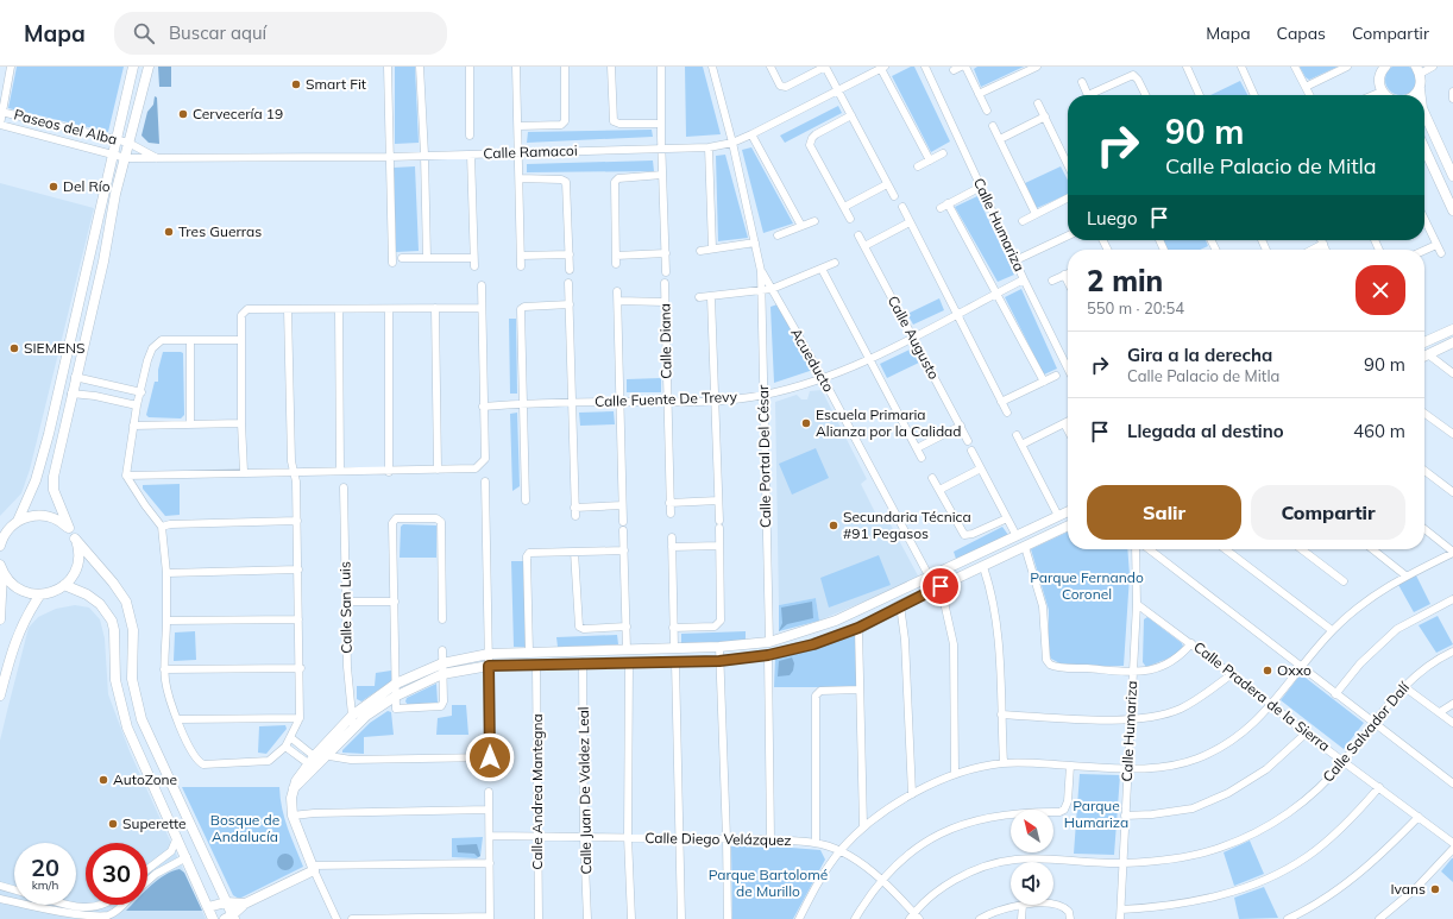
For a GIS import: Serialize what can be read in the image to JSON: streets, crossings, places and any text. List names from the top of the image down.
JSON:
{
  "streets": {
    "street": [
      "Paseos del Alba",
      "Calle Ramacoi",
      "Calle Humariza",
      "Calle Augusto",
      "Calle Diana",
      "Acueducto",
      "Calle Fuente De Trevy",
      "Calle Portal Del César",
      "Calle San Luis",
      "Calle Pradera de la Sierra",
      "Calle Salvador Dalí",
      "Calle Juan De Valdez Leal",
      "Calle Andrea Mantegna",
      "Calle Diego Velázquez"
    ]
  },
  "crossings": [
    ["Paseos del Alba", "Calle Ramacoi"],
    ["Calle Humariza", "Calle Fuente De Trevy"],
    ["Calle Humariza", "Calle Pradera de la Sierra"],
    ["Calle Humariza", "Calle Salvador Dalí"],
    ["Calle Augusto", "Calle Fuente De Trevy"],
    ["Calle Diana", "Calle Fuente De Trevy"],
    ["Acueducto", "Calle Fuente De Trevy"],
    ["Acueducto", "Calle Portal Del César"],
    ["Calle Fuente De Trevy", "Calle Portal Del César"],
    ["Calle Pradera de la Sierra", "Calle Salvador Dalí"],
    ["Calle Salvador Dalí", "Calle Diego Velázquez"],
    ["Calle Juan De Valdez Leal", "Calle Diego Velázquez"],
    ["Calle Andrea Mantegna", "Calle Diego Velázquez"]
  ],
  "parks": [
    "Parque Fernando Coronel",
    "Parque Humariza",
    "Bosque de Andalucía",
    "Parque Bartolomé de Murillo"
  ],
  "places": [
    "Smart Fit",
    "Cervecería 19",
    "Del Río",
    "Tres Guerras",
    "SIEMENS",
    "Escuela Primaria Alianza por la Calidad",
    "Secundaria Técnica #91 Pegasos",
    "Oxxo",
    "AutoZone",
    "Superette",
    "Ivans"
  ],
  "north": "top left",
  "page": {
    "header": "Mapa",
    "search": "Buscar aquí",
    "nav": ["Mapa", "Capas", "Compartir"],
    "turn": ["90 m", "Calle Palacio de Mitla"],
    "then": "Luego",
    "heading": ["2 min", "550 m · 20:54"],
    "list": [
      {
        "name": "Gira a la derecha",
        "note": "Calle Palacio de Mitla",
        "value": "90 m"
      },
      {
        "name": "Llegada al destino",
        "value": "460 m"
      }
    ],
    "buttons": ["Salir", "Compartir"],
    "speed": "20 km/h",
    "limit": "30"
  }
}
